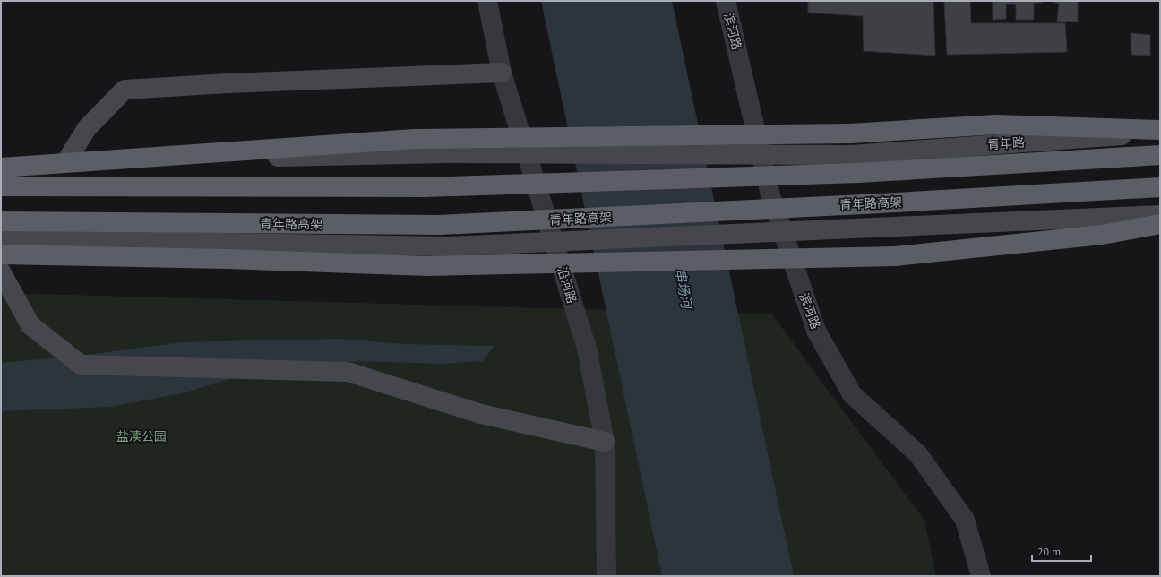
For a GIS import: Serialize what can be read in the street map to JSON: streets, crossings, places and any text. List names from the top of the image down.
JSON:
{
  "streets": {
    "highway": ["青年路高架"],
    "main road": ["青年路"],
    "street": ["滨河路", "沿河路"]
  },
  "water": ["串场河"],
  "parks": ["盐渎公园"],
  "scale_bar": "20 m"
}
